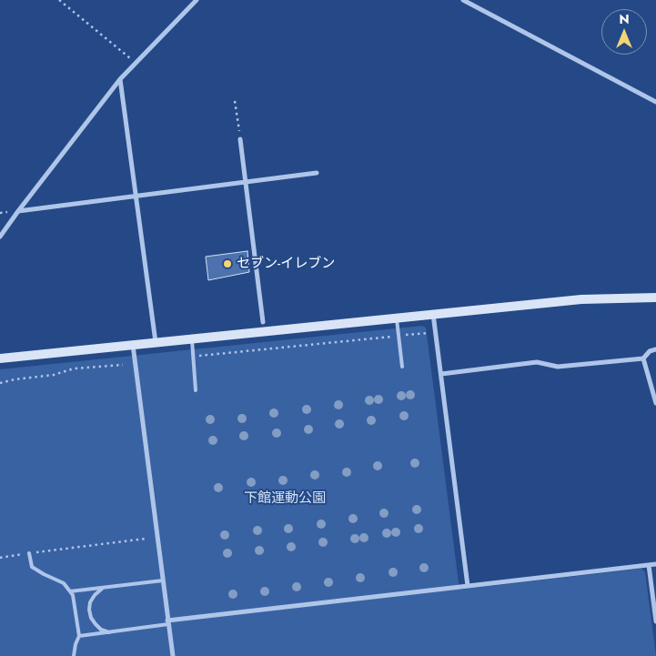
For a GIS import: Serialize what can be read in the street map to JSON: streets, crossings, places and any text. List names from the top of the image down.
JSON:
{
  "parks": ["下館運動公園"],
  "places": ["セブン-イレブン"],
  "north": "top"
}
